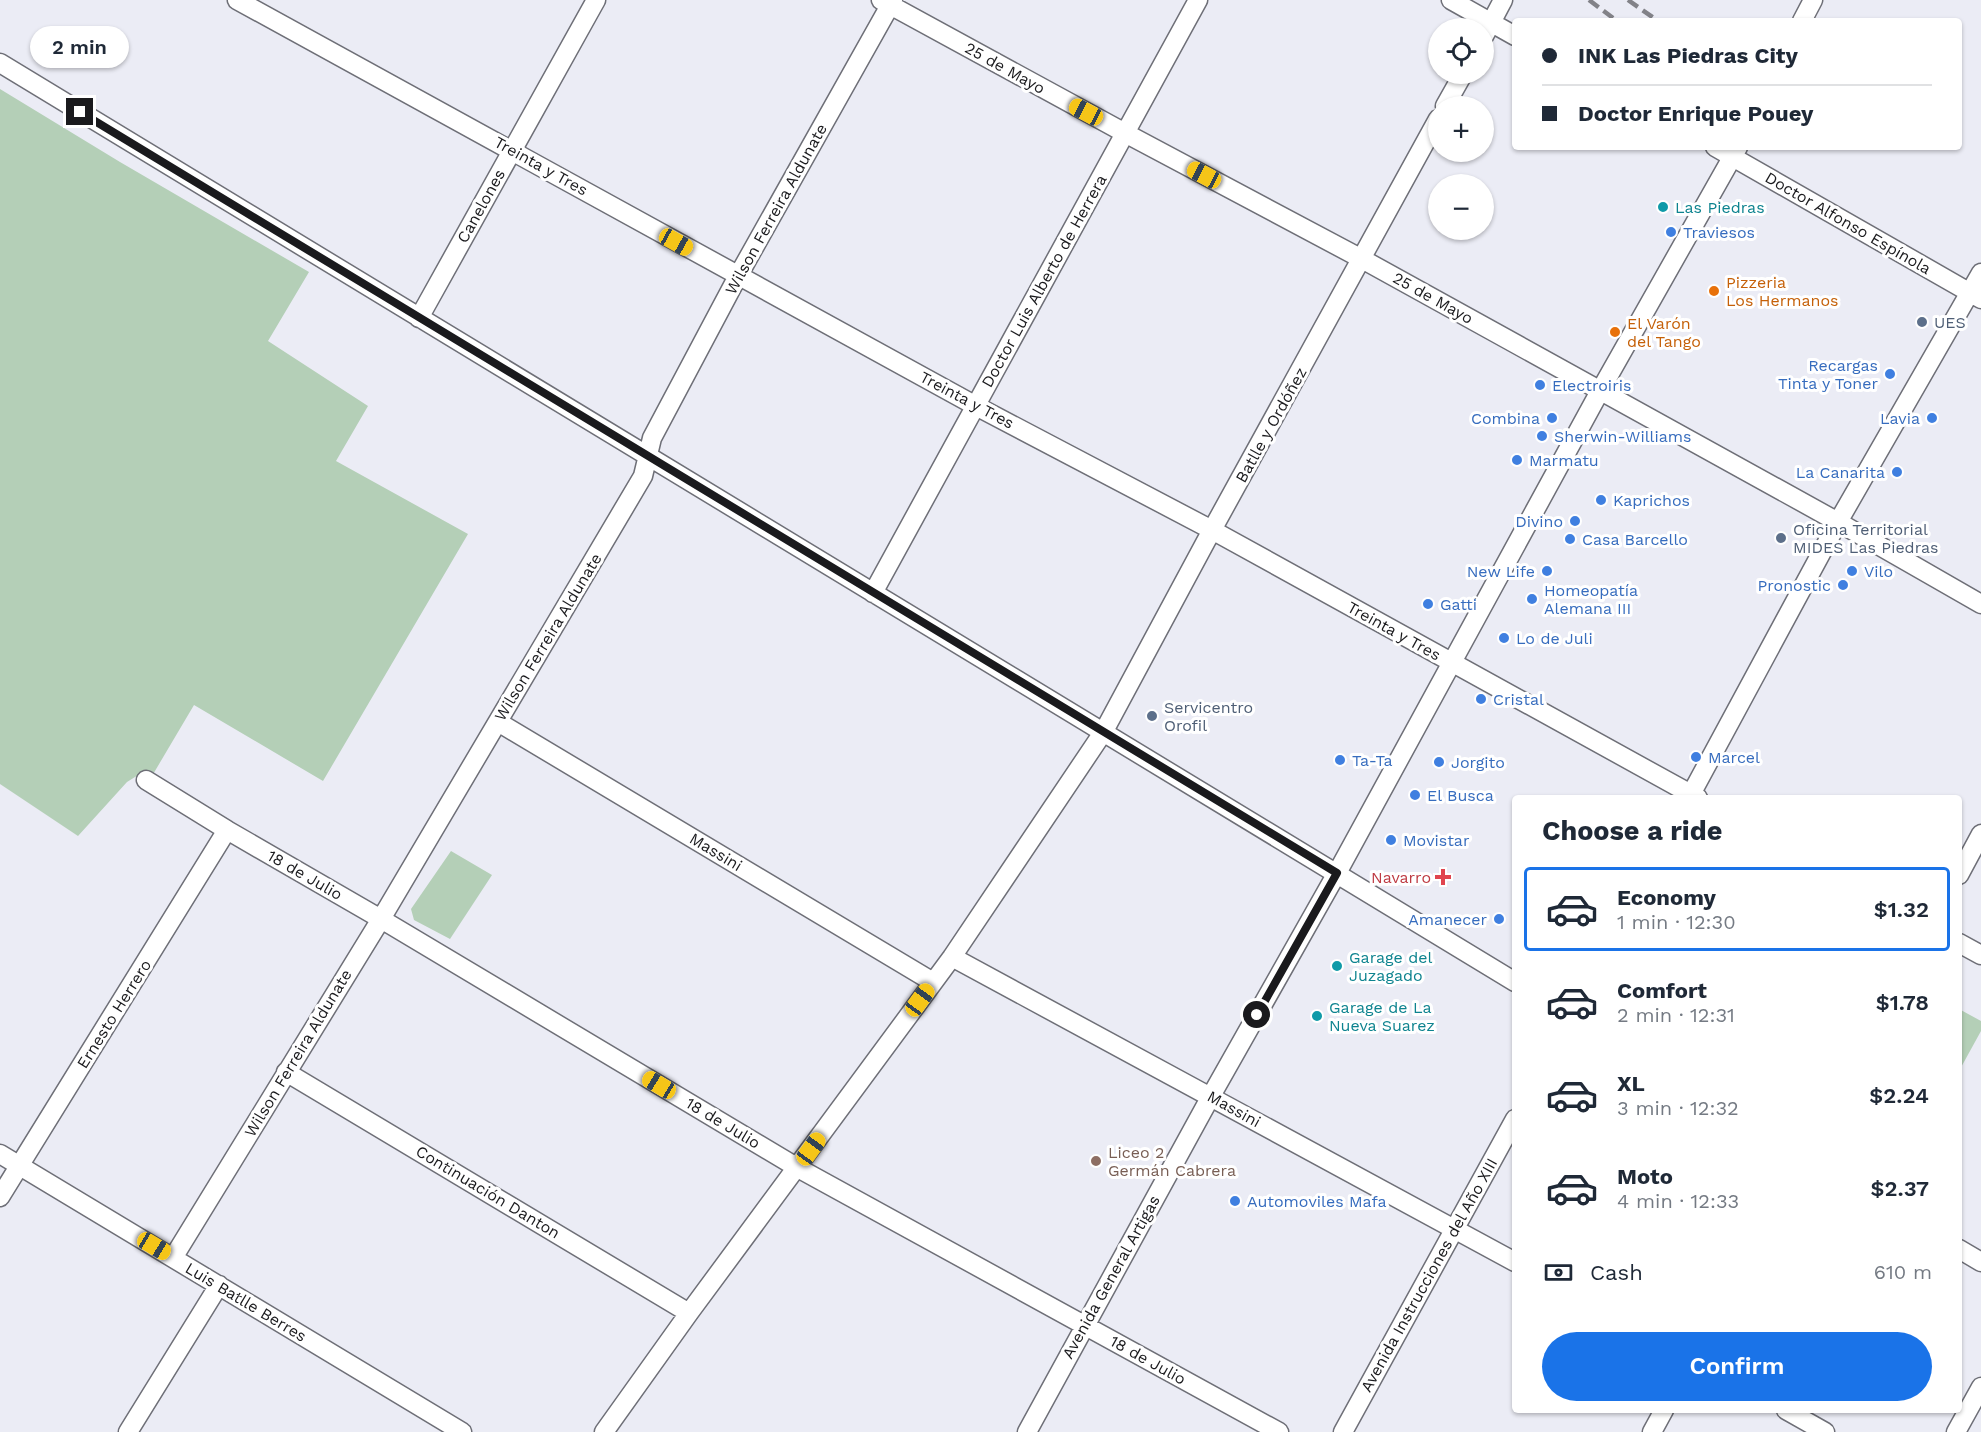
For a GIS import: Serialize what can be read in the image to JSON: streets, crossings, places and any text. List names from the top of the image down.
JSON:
{
  "streets": {
    "street": [
      "25 de Mayo",
      "Treinta y Tres",
      "Canelones",
      "Wilson Ferreira Aldunate",
      "Doctor Alfonso Espínola",
      "Doctor Luis Alberto de Herrera",
      "Batlle y Ordóñez",
      "Massini",
      "18 de Julio",
      "Ernesto Herrero",
      "Continuación Danton",
      "Avenida Instrucciones del Año XIII",
      "Avenida General Artigas",
      "Luis Batlle Berres"
    ]
  },
  "crossings": [
    ["25 de Mayo", "Wilson Ferreira Aldunate"],
    ["25 de Mayo", "Doctor Luis Alberto de Herrera"],
    ["25 de Mayo", "Batlle y Ordóñez"],
    ["25 de Mayo", "Avenida General Artigas"],
    ["Treinta y Tres", "Canelones"],
    ["Treinta y Tres", "Wilson Ferreira Aldunate"],
    ["Treinta y Tres", "Doctor Luis Alberto de Herrera"],
    ["Treinta y Tres", "Batlle y Ordóñez"],
    ["Treinta y Tres", "Avenida General Artigas"],
    ["Wilson Ferreira Aldunate", "Massini"],
    ["Wilson Ferreira Aldunate", "18 de Julio"],
    ["Wilson Ferreira Aldunate", "Continuación Danton"],
    ["Wilson Ferreira Aldunate", "Luis Batlle Berres"],
    ["Doctor Alfonso Espínola", "Avenida General Artigas"],
    ["Batlle y Ordóñez", "Massini"],
    ["Batlle y Ordóñez", "18 de Julio"],
    ["Batlle y Ordóñez", "Continuación Danton"],
    ["Massini", "Avenida Instrucciones del Año XIII"],
    ["Massini", "Avenida General Artigas"],
    ["18 de Julio", "Ernesto Herrero"],
    ["18 de Julio", "Avenida General Artigas"],
    ["Ernesto Herrero", "Luis Batlle Berres"]
  ],
  "places": {
    "other": [
      "Las Piedras",
      "Traviesos",
      "Pizzeria Los Hermanos",
      "UES",
      "El Varón del Tango",
      "Recargas Tinta y Toner",
      "Electroiris",
      "Combina",
      "Lavia",
      "Sherwin-Williams",
      "Marmatu",
      "La Canarita",
      "Kaprichos",
      "Divino",
      "Oficina Territorial MIDES Las Piedras",
      "Casa Barcello",
      "New Life",
      "Vilo",
      "Pronostic",
      "Homeopatía Alemana III",
      "Gatti",
      "Lo de Juli",
      "Cristal",
      "Servicentro Orofil",
      "Marcel",
      "Ta-Ta",
      "Jorgito",
      "El Busca",
      "Movistar",
      "Amanecer",
      "Garage del Juzagado",
      "Garage de La Nueva Suarez",
      "Liceo 2 Germán Cabrera",
      "Automoviles Mafa"
    ],
    "health": ["Navarro"]
  },
  "page": {
    "map_buttons": ["+", "−"],
    "banner": ["INK Las Piedras City", "Doctor Enrique Pouey"],
    "bubble": "2 min",
    "heading": "Choose a ride",
    "list": [
      {
        "name": "Economy",
        "note": "1 min · 12:30",
        "value": "$1.32"
      },
      {
        "name": "Comfort",
        "note": "2 min · 12:31",
        "value": "$1.78"
      },
      {
        "name": "XL",
        "note": "3 min · 12:32",
        "value": "$2.24"
      },
      {
        "name": "Moto",
        "note": "4 min · 12:33",
        "value": "$2.37"
      }
    ],
    "pay": ["Cash", "610 m"],
    "buttons": "Confirm"
  }
}
